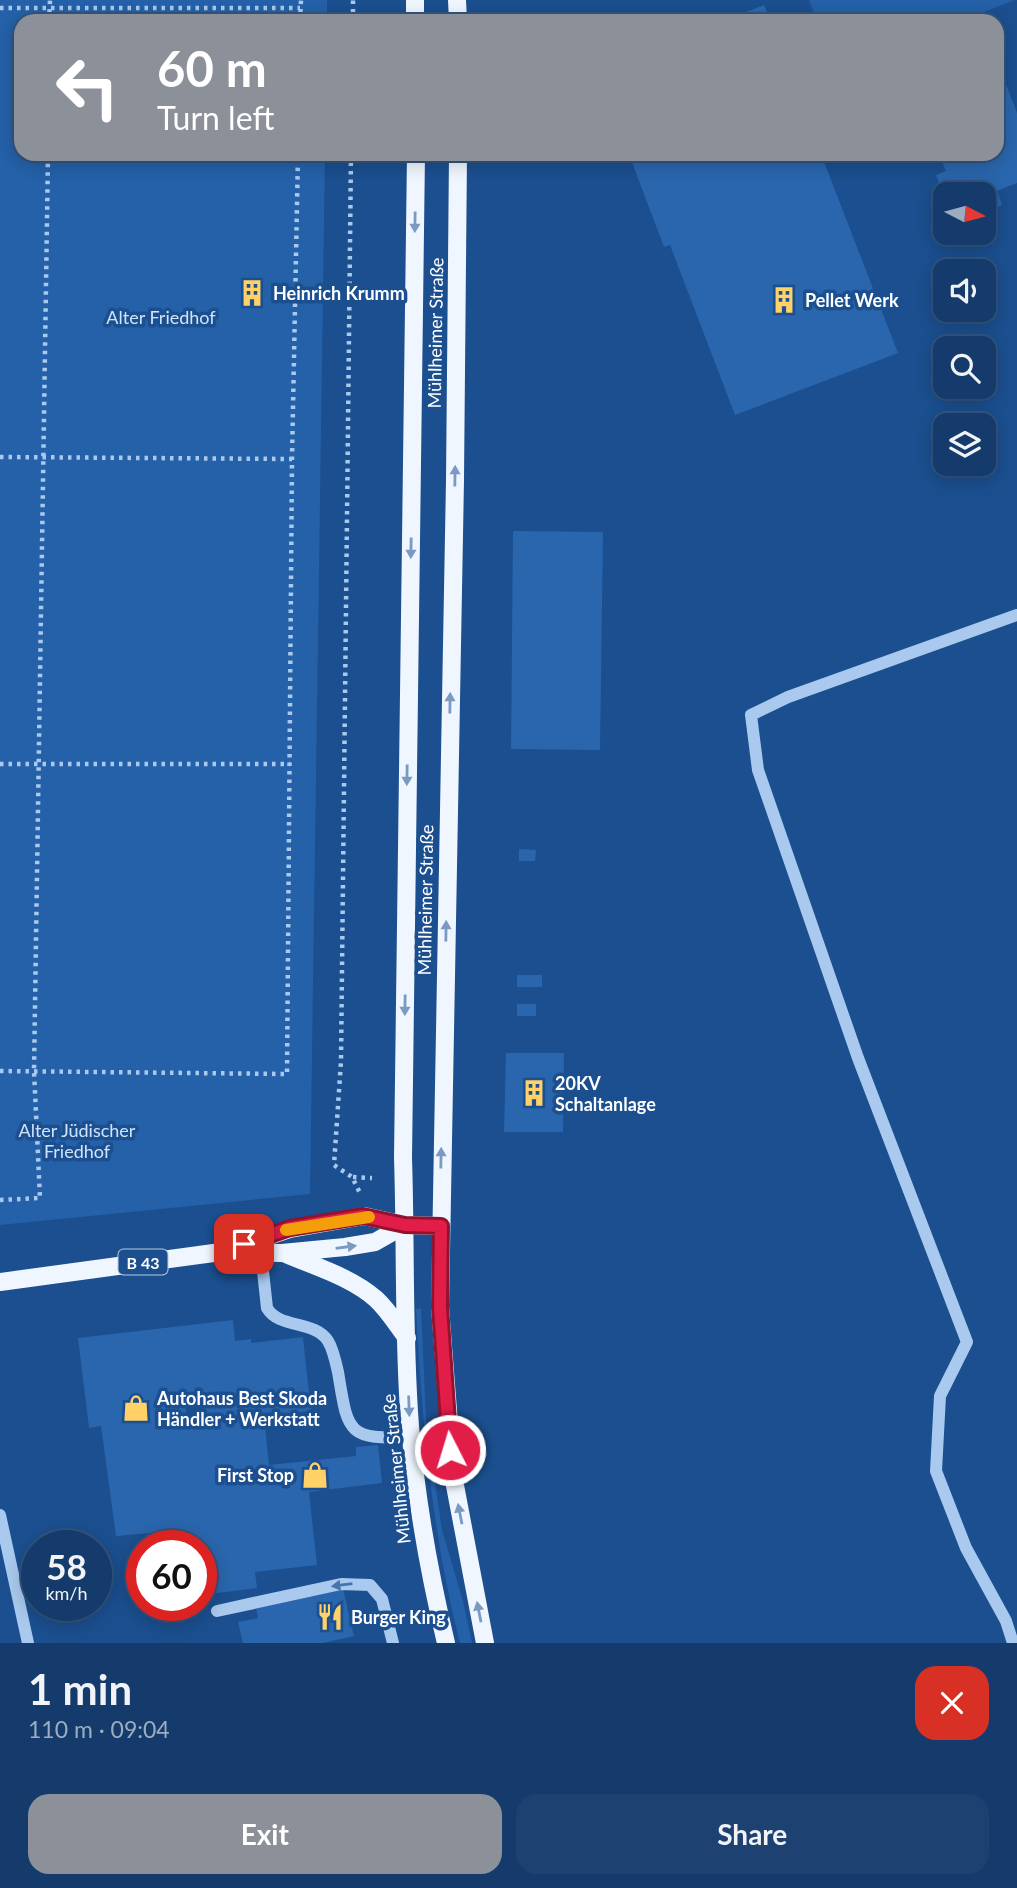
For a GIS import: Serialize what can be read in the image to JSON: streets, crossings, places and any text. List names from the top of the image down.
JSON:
{
  "streets": {
    "main road": ["Mühlheimer Straße", "B 43"]
  },
  "crossings": [
    ["Mühlheimer Straße", "B 43"]
  ],
  "parks": ["Alter Friedhof", "Alter Jüdischer Friedhof"],
  "places": {
    "building": ["Heinrich Krumm", "Pellet Werk", "20KV Schaltanlage"],
    "shop": ["Autohaus Best Skoda Händler + Werkstatt", "First Stop"],
    "restaurant": ["Burger King"]
  },
  "north": "right",
  "page": {
    "turn": ["60 m", "Turn left"],
    "speed": "58 km/h",
    "limit": "60",
    "heading": ["1 min", "110 m · 09:04"],
    "buttons": ["Exit", "Share"]
  }
}
